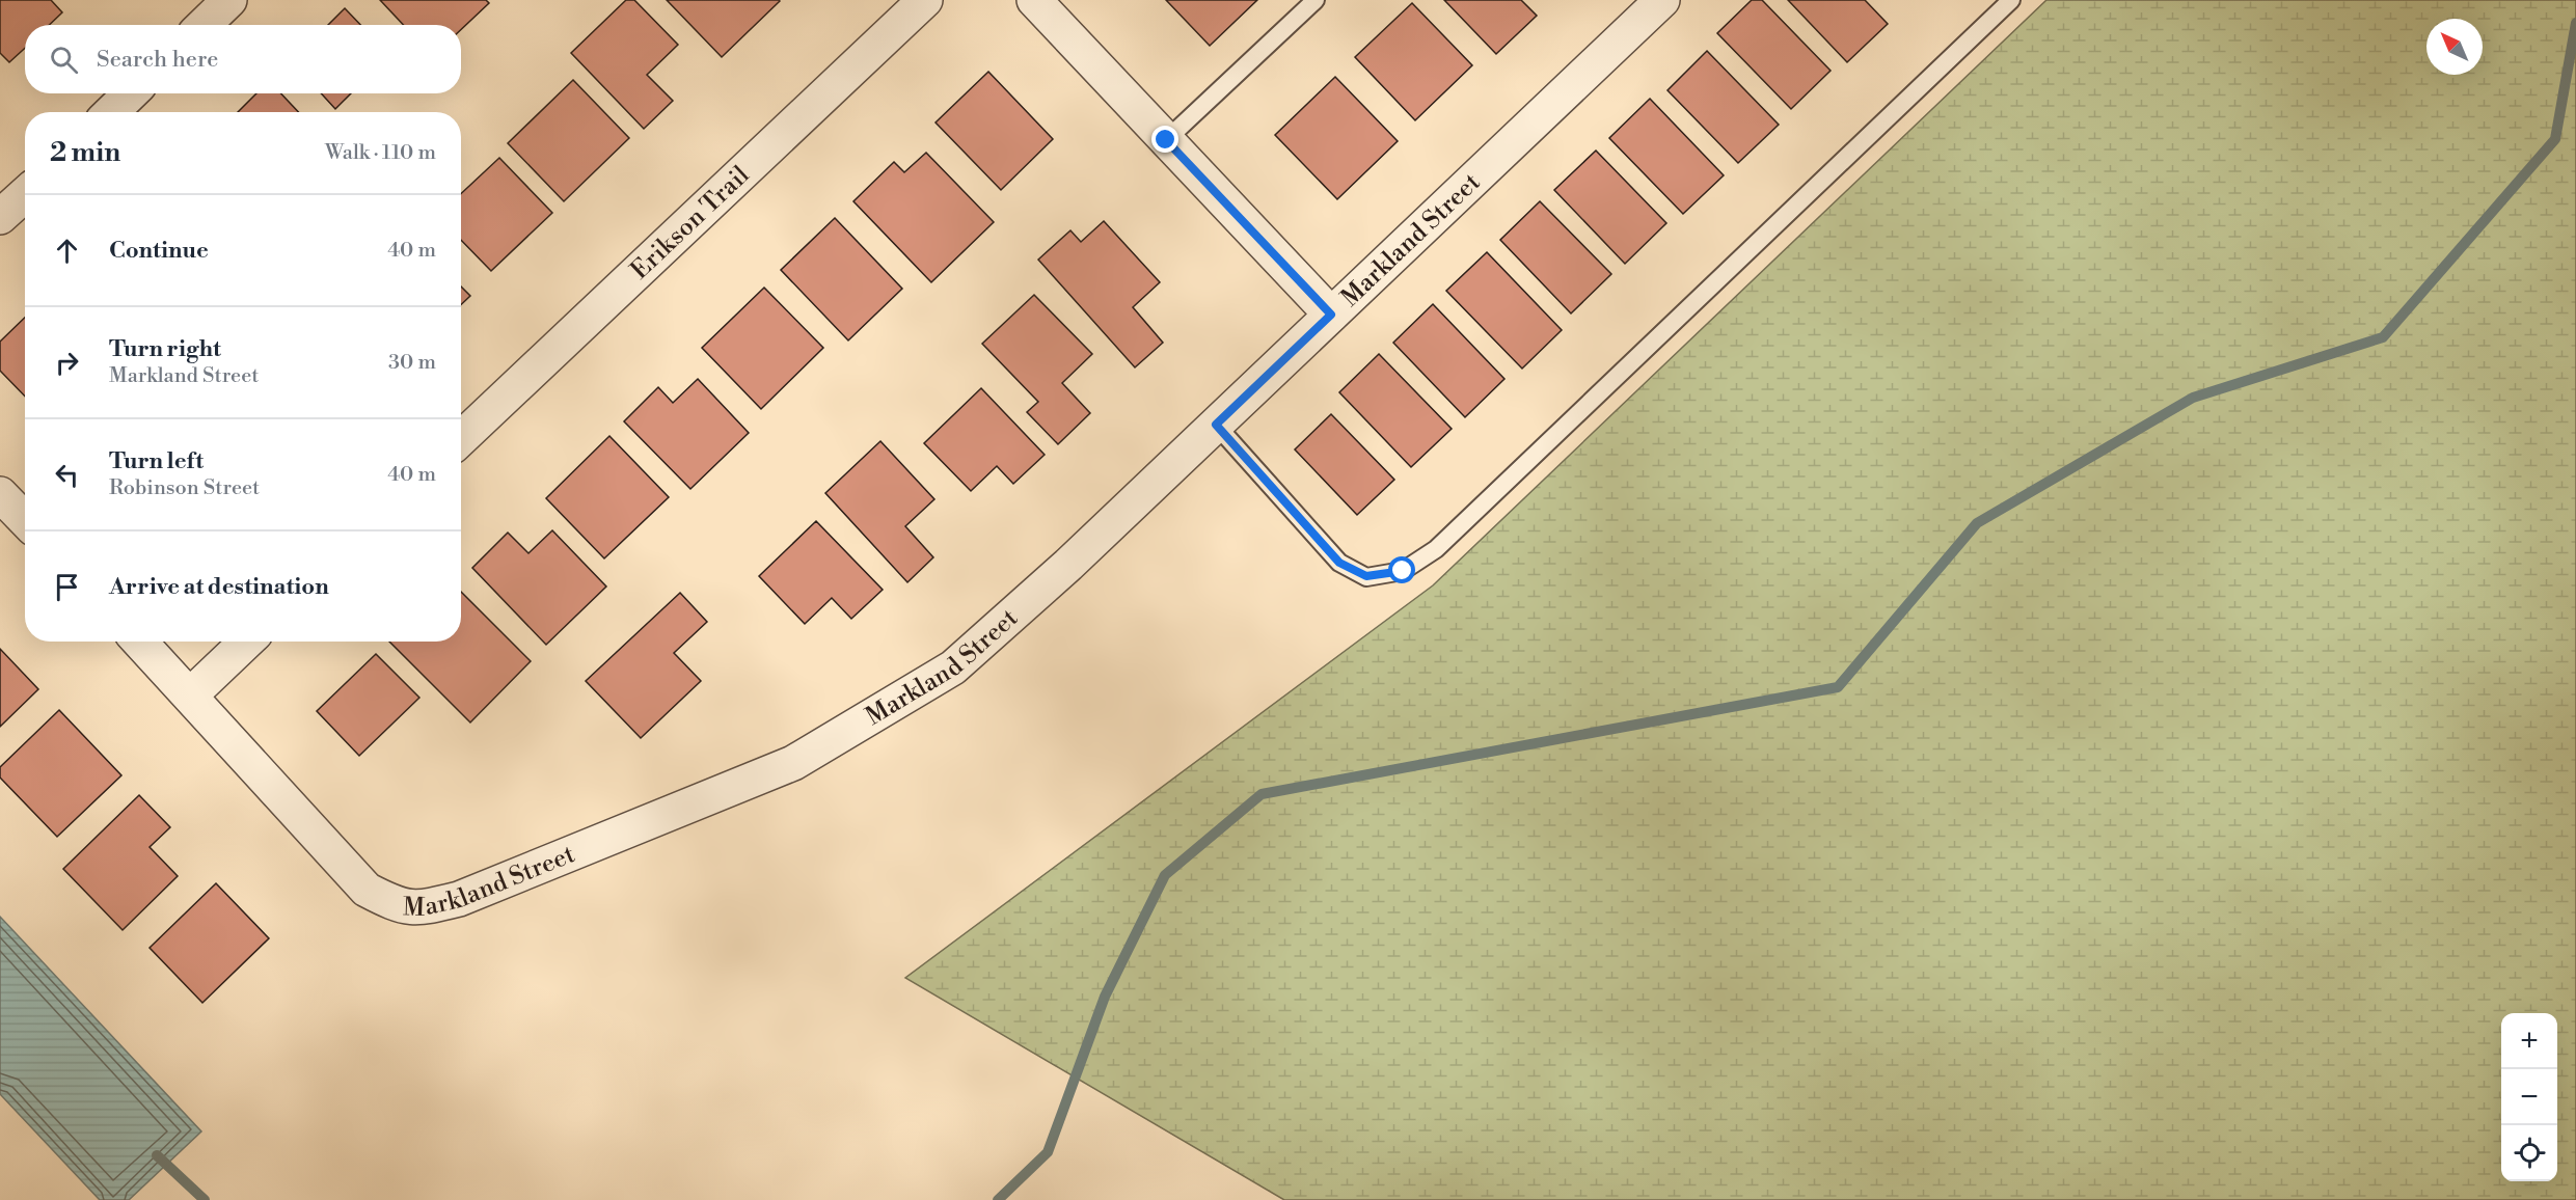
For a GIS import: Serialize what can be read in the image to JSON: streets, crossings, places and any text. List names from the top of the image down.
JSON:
{
  "streets": {
    "street": ["Erikson Trail", "Markland Street"]
  },
  "north": "top left",
  "page": {
    "search": "Search here",
    "heading": ["2 min", "Walk · 110 m"],
    "list": [
      ["Continue", "40 m"],
      ["Turn right", "Markland Street", "30 m"],
      ["Turn left", "Robinson Street", "40 m"],
      "Arrive at destination"
    ],
    "map_buttons": ["+", "−"]
  }
}
